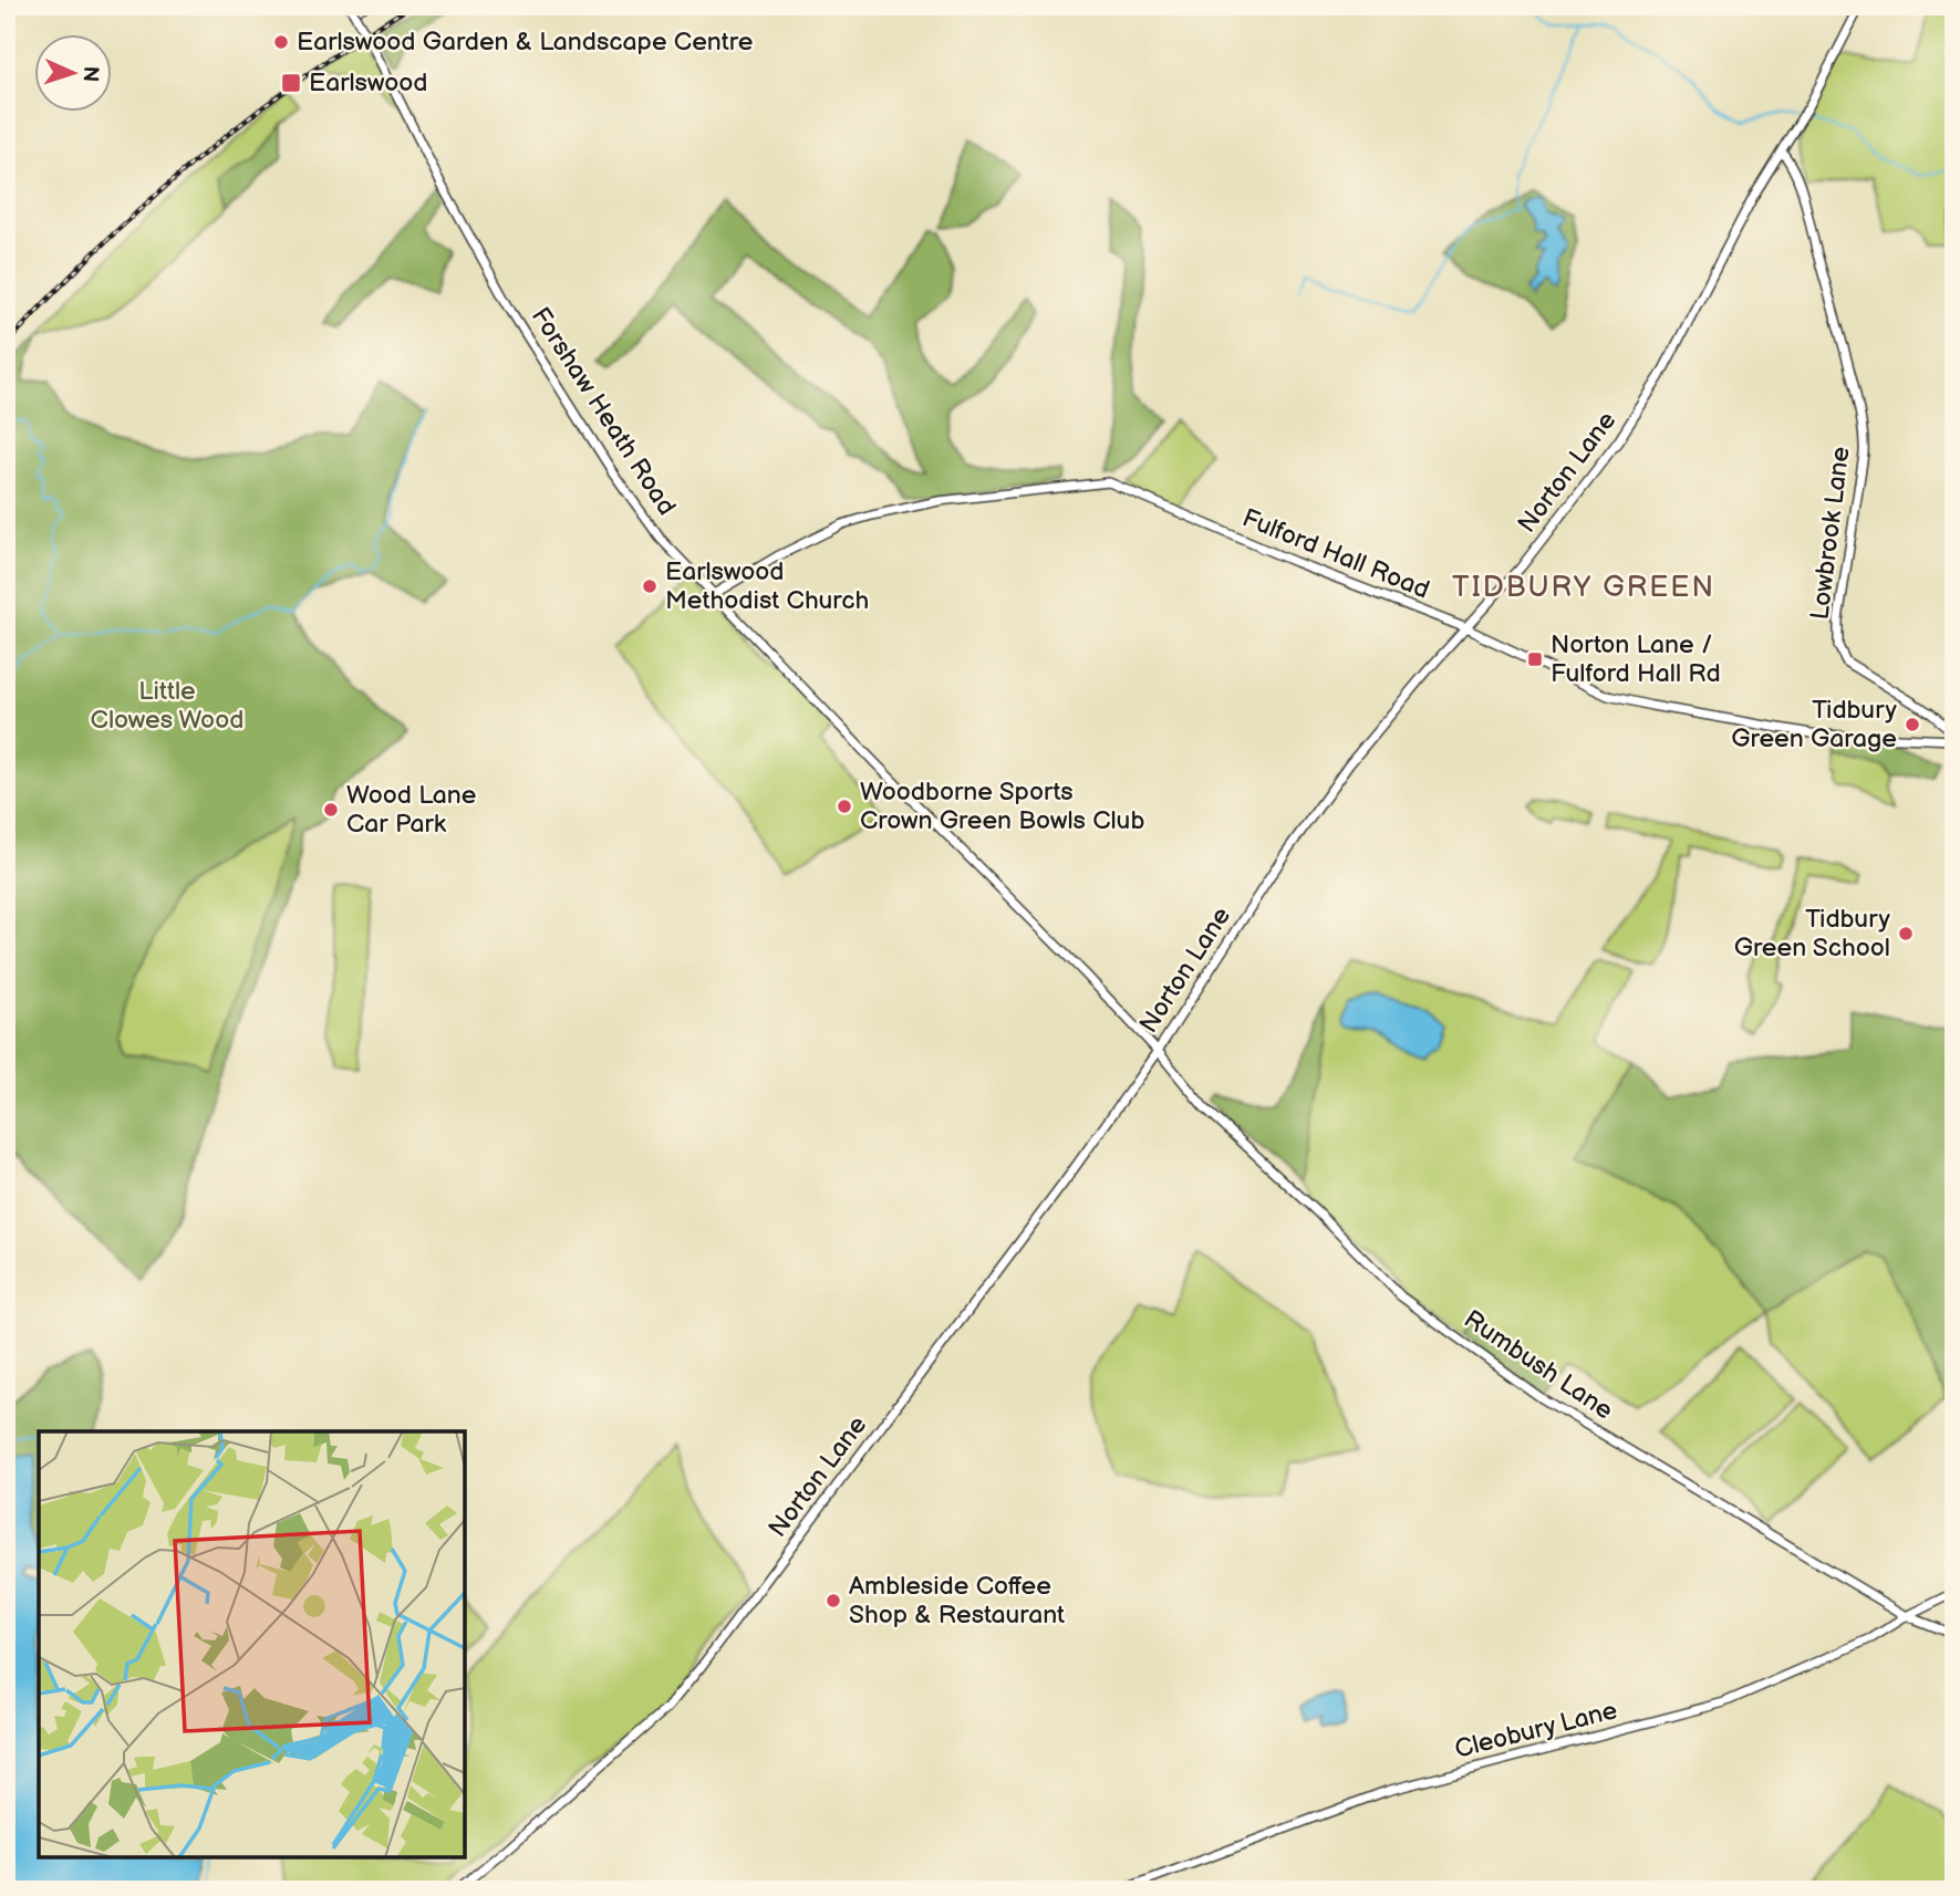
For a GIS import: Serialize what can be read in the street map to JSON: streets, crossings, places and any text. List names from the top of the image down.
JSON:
{
  "streets": {
    "street": [
      "Forshaw Heath Road",
      "Norton Lane",
      "Lowbrook Lane",
      "Fulford Hall Road",
      "Rumbush Lane",
      "Cleobury Lane"
    ]
  },
  "crossings": [
    ["Forshaw Heath Road", "Norton Lane"],
    ["Forshaw Heath Road", "Fulford Hall Road"],
    ["Forshaw Heath Road", "Rumbush Lane"],
    ["Norton Lane", "Lowbrook Lane"],
    ["Norton Lane", "Fulford Hall Road"],
    ["Norton Lane", "Rumbush Lane"],
    ["Rumbush Lane", "Cleobury Lane"]
  ],
  "districts": ["TIDBURY GREEN"],
  "parks": ["Little Clowes Wood"],
  "places": {
    "other": [
      "Earlswood Garden & Landscape Centre",
      "Earlswood Methodist Church",
      "Tidbury Green Garage",
      "Woodborne Sports Crown Green Bowls Club",
      "Wood Lane Car Park",
      "Tidbury Green School",
      "Ambleside Coffee Shop & Restaurant"
    ],
    "transit": ["Earlswood", "Norton Lane / Fulford Hall Rd"]
  },
  "north": "right"
}
